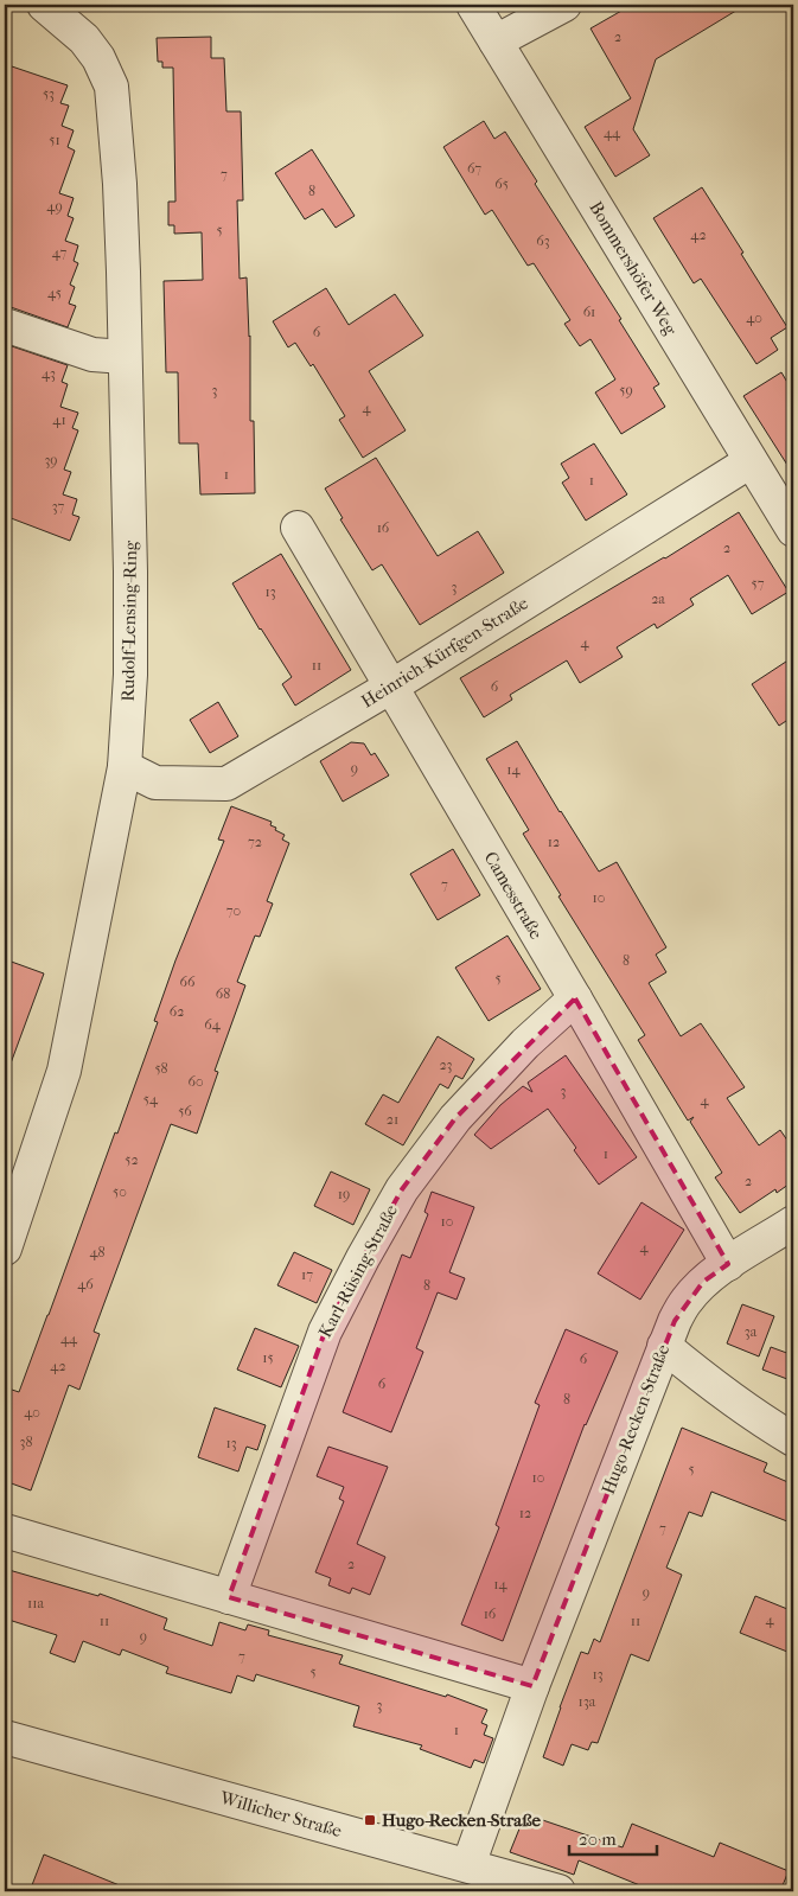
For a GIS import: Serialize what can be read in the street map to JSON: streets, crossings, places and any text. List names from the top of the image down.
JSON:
{
  "streets": {
    "street": [
      "Bommershöfer Weg",
      "Rudolf-Lensing-Ring",
      "Heinrich-Kürfgen-Straße",
      "Camesstraße",
      "Karl-Rüsing-Straße",
      "Hugo-Recken-Straße",
      "Willicher Straße"
    ]
  },
  "crossings": [
    ["Bommershöfer Weg", "Heinrich-Kürfgen-Straße"],
    ["Rudolf-Lensing-Ring", "Heinrich-Kürfgen-Straße"],
    ["Heinrich-Kürfgen-Straße", "Camesstraße"],
    ["Camesstraße", "Karl-Rüsing-Straße"],
    ["Camesstraße", "Hugo-Recken-Straße"],
    ["Hugo-Recken-Straße", "Willicher Straße"]
  ],
  "places": {
    "transit": ["Hugo-Recken-Straße"]
  },
  "house_numbers": [
    "2",
    "53",
    "44",
    "51",
    "67",
    "7",
    "65",
    "8",
    "49",
    "5",
    "42",
    "63",
    "47",
    "45",
    "61",
    "40",
    "6",
    "43",
    "3",
    "59",
    "4",
    "41",
    "39",
    "1",
    "1",
    "37",
    "16",
    "2",
    "57",
    "3",
    "13",
    "2a",
    "4",
    "11",
    "6",
    "9",
    "14",
    "72",
    "12",
    "7",
    "10",
    "70",
    "8",
    "5",
    "66",
    "68",
    "62",
    "64",
    "23",
    "58",
    "60",
    "3",
    "54",
    "4",
    "56",
    "21",
    "1",
    "52",
    "2",
    "50",
    "19",
    "10",
    "4",
    "48",
    "17",
    "46",
    "8",
    "3a",
    "44",
    "15",
    "6",
    "42",
    "6",
    "8",
    "40",
    "38",
    "13",
    "5",
    "10",
    "12",
    "7",
    "2",
    "14",
    "9",
    "11a",
    "16",
    "4",
    "11",
    "11",
    "9",
    "7",
    "5",
    "13",
    "13a",
    "3",
    "1"
  ],
  "scale_bar": "20 m"
}
